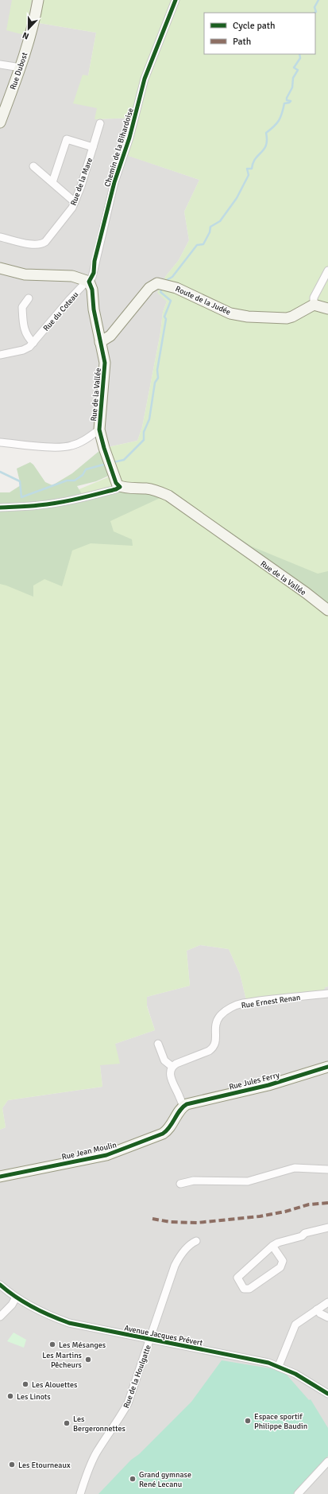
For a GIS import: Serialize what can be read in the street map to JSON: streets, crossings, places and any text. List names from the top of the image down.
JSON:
{
  "streets": {
    "street": [
      "Rue Dubost",
      "Chemin de la Bihardoise",
      "Rue de la Mare",
      "Route de la Judée",
      "Rue du Coteau",
      "Rue de la Vallée",
      "Rue Ernest Renan",
      "Rue Jules Ferry",
      "Rue Jean Moulin",
      "Avenue Jacques Prévert",
      "Rue de la Houlgatte"
    ]
  },
  "crossings": [
    ["Chemin de la Bihardoise", "Rue du Coteau"],
    ["Chemin de la Bihardoise", "Rue de la Vallée"],
    ["Route de la Judée", "Rue de la Vallée"],
    ["Rue du Coteau", "Rue de la Vallée"],
    ["Rue Jules Ferry", "Rue Jean Moulin"],
    ["Avenue Jacques Prévert", "Rue de la Houlgatte"]
  ],
  "places": [
    "Les Mésanges",
    "Les Martins Pêcheurs",
    "Les Alouettes",
    "Les Linots",
    "Espace sportif Philippe Baudin",
    "Les Bergeronnettes",
    "Les Etourneaux",
    "Grand gymnase René Lecanu"
  ],
  "legend": ["Cycle path", "Path"],
  "north": "bottom"
}
